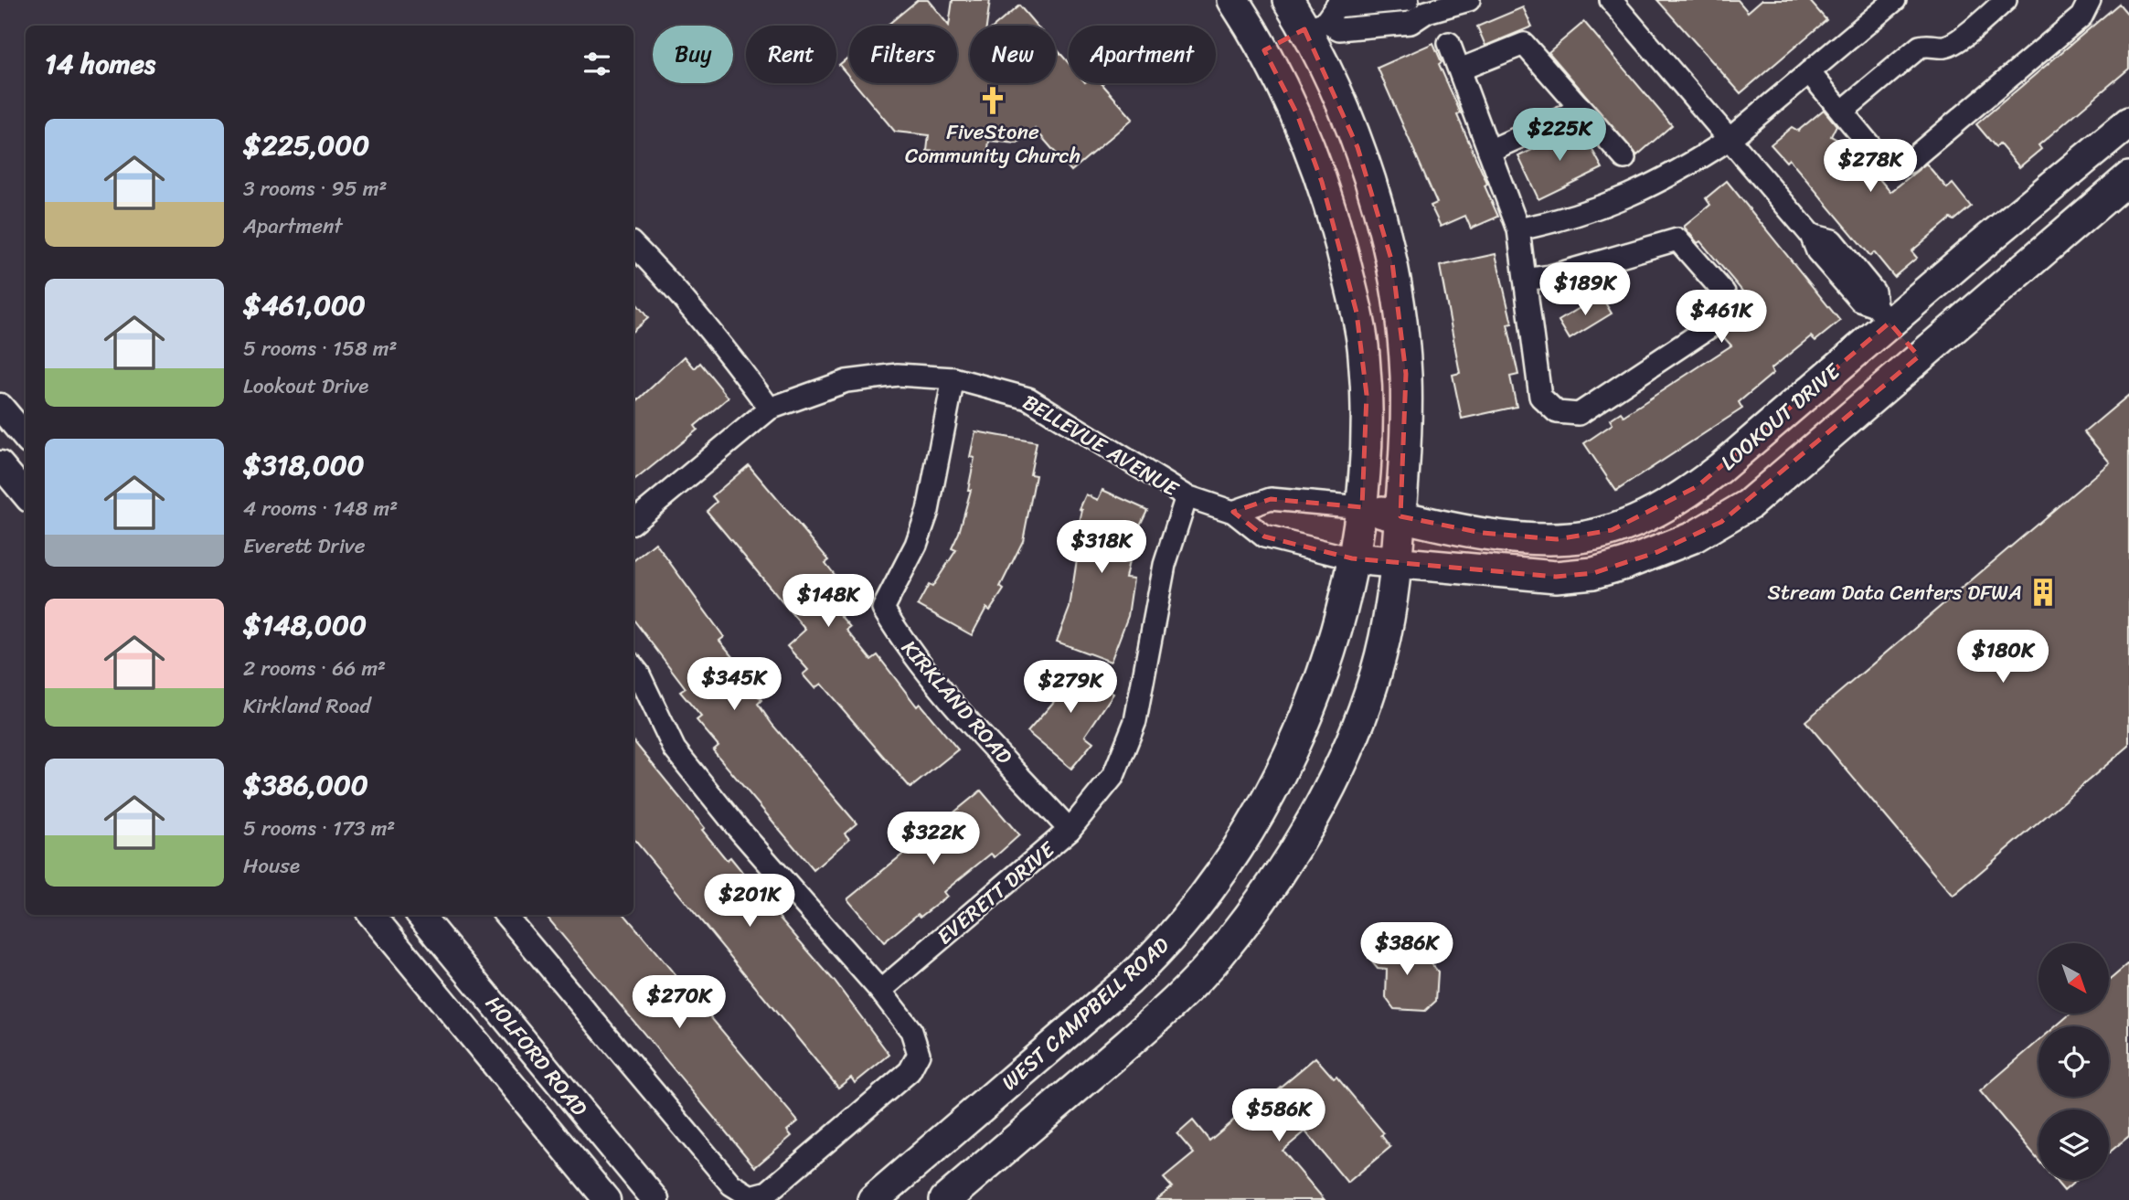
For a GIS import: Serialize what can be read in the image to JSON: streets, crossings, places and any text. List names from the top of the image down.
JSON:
{
  "streets": {
    "main road": ["LOOKOUT DRIVE", "WEST CAMPBELL ROAD"],
    "street": [
      "BELLEVUE AVENUE",
      "KIRKLAND ROAD",
      "EVERETT DRIVE",
      "HOLFORD ROAD"
    ]
  },
  "crossings": [
    ["LOOKOUT DRIVE", "WEST CAMPBELL ROAD"],
    ["BELLEVUE AVENUE", "KIRKLAND ROAD"],
    ["BELLEVUE AVENUE", "EVERETT DRIVE"],
    ["BELLEVUE AVENUE", "WEST CAMPBELL ROAD"],
    ["KIRKLAND ROAD", "EVERETT DRIVE"]
  ],
  "places": {
    "church": ["FiveStone Community Church"],
    "building": ["Stream Data Centers DFWA"]
  },
  "north": "bottom right",
  "page": {
    "chip": [
      "Buy",
      "Rent",
      "Filters",
      "New",
      "Apartment"
    ],
    "heading": "14 homes",
    "list": [
      {
        "name": "$225,000",
        "note": "3 rooms · 95 m² · Apartment"
      },
      {
        "name": "$461,000",
        "note": "5 rooms · 158 m² · Lookout Drive"
      },
      {
        "name": "$318,000",
        "note": "4 rooms · 148 m² · Everett Drive"
      },
      {
        "name": "$148,000",
        "note": "2 rooms · 66 m² · Kirkland Road"
      },
      {
        "name": "$386,000",
        "note": "5 rooms · 173 m² · House"
      }
    ],
    "price": [
      "$225K",
      "$278K",
      "$189K",
      "$461K",
      "$318K",
      "$148K",
      "$180K",
      "$345K",
      "$279K",
      "$322K",
      "$201K",
      "$386K",
      "$270K",
      "$586K"
    ]
  }
}
